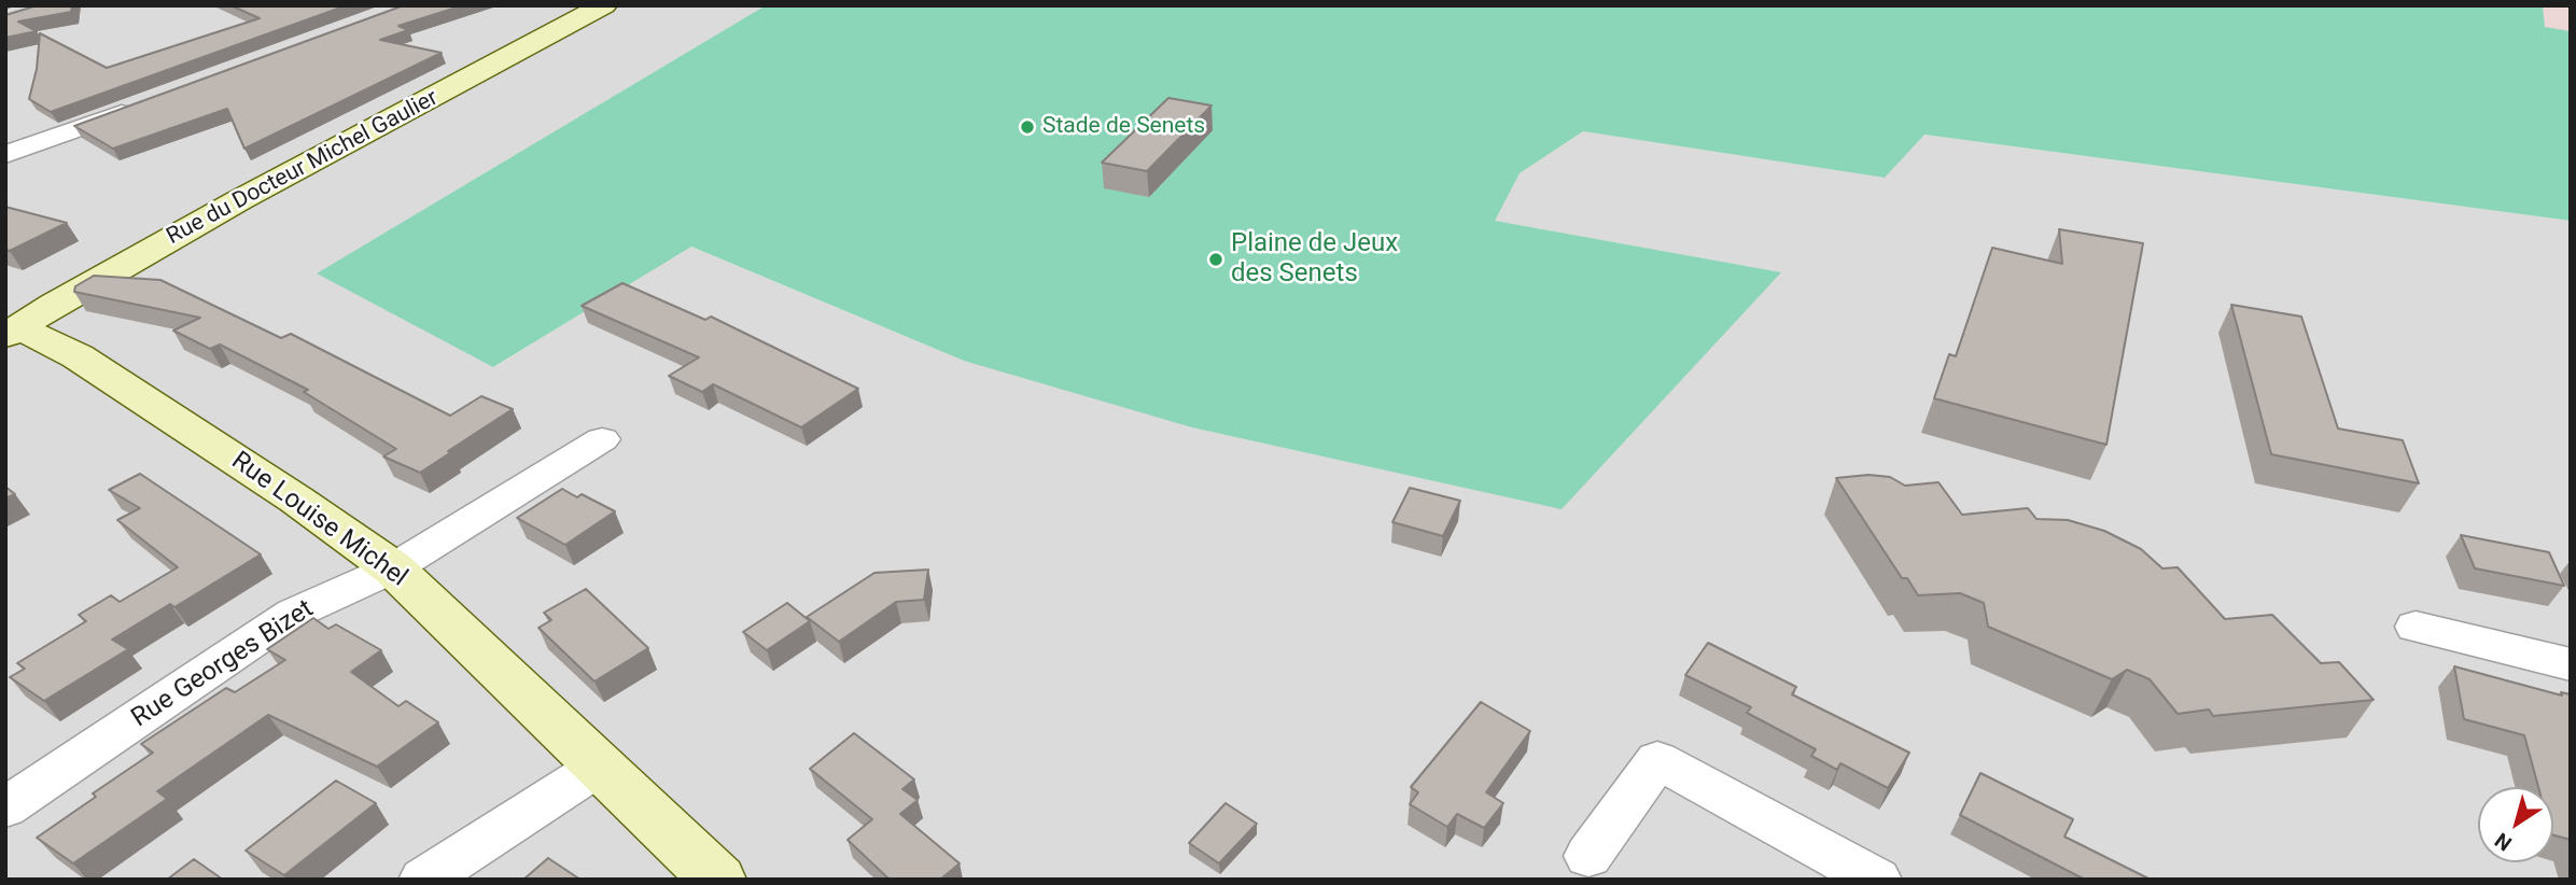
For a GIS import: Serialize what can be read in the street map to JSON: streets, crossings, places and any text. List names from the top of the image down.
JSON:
{
  "streets": {
    "street": ["Rue du Docteur Michel Gaulier", "Rue Louise Michel", "Rue Georges Bizet"]
  },
  "crossings": [
    ["Rue du Docteur Michel Gaulier", "Rue Louise Michel"],
    ["Rue Louise Michel", "Rue Georges Bizet"]
  ],
  "places": ["Stade de Senets", "Plaine de Jeux des Senets"],
  "north": "bottom left"
}
